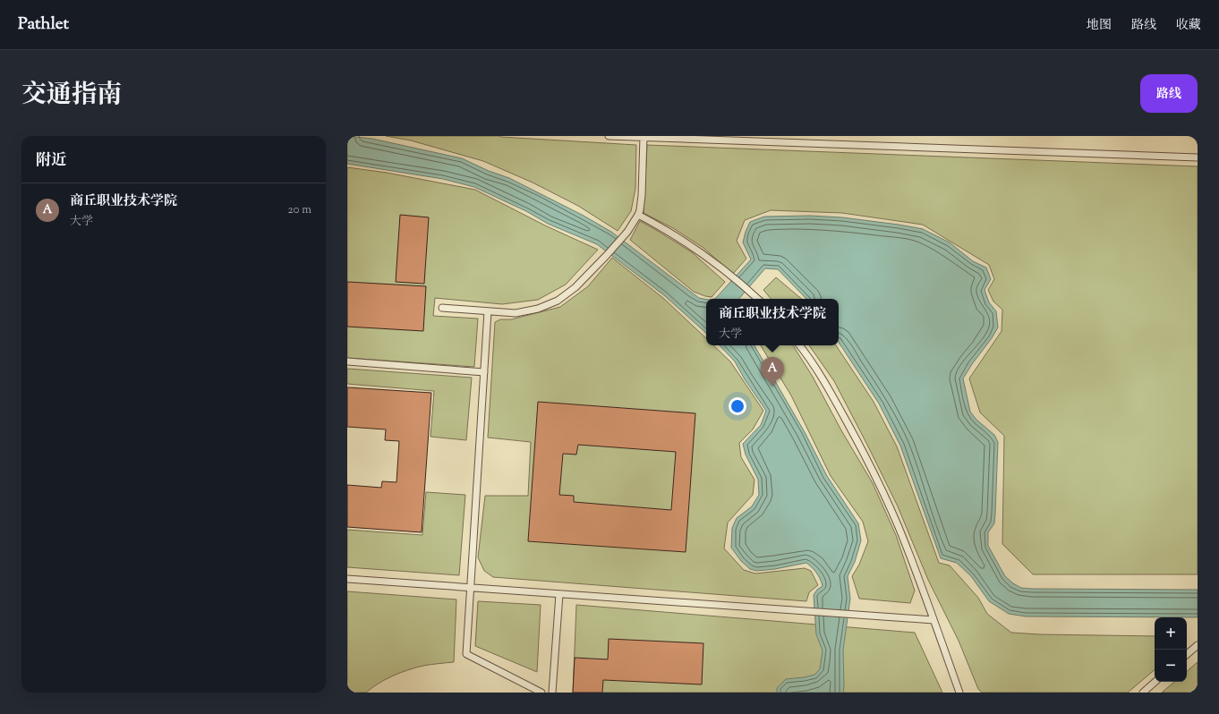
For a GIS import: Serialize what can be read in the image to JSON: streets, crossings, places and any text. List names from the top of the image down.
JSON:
{
  "page": {
    "header": "Pathlet",
    "nav": ["地图", "路线", "收藏"],
    "title": "交通指南",
    "buttons": "路线",
    "heading": "附近",
    "list": [
      {
        "mark": "A",
        "name": "商丘职业技术学院",
        "note": "大学",
        "value": "20 m"
      }
    ],
    "popup": ["商丘职业技术学院", "大学"],
    "pins": "A",
    "map_buttons": ["+", "−"]
  }
}
